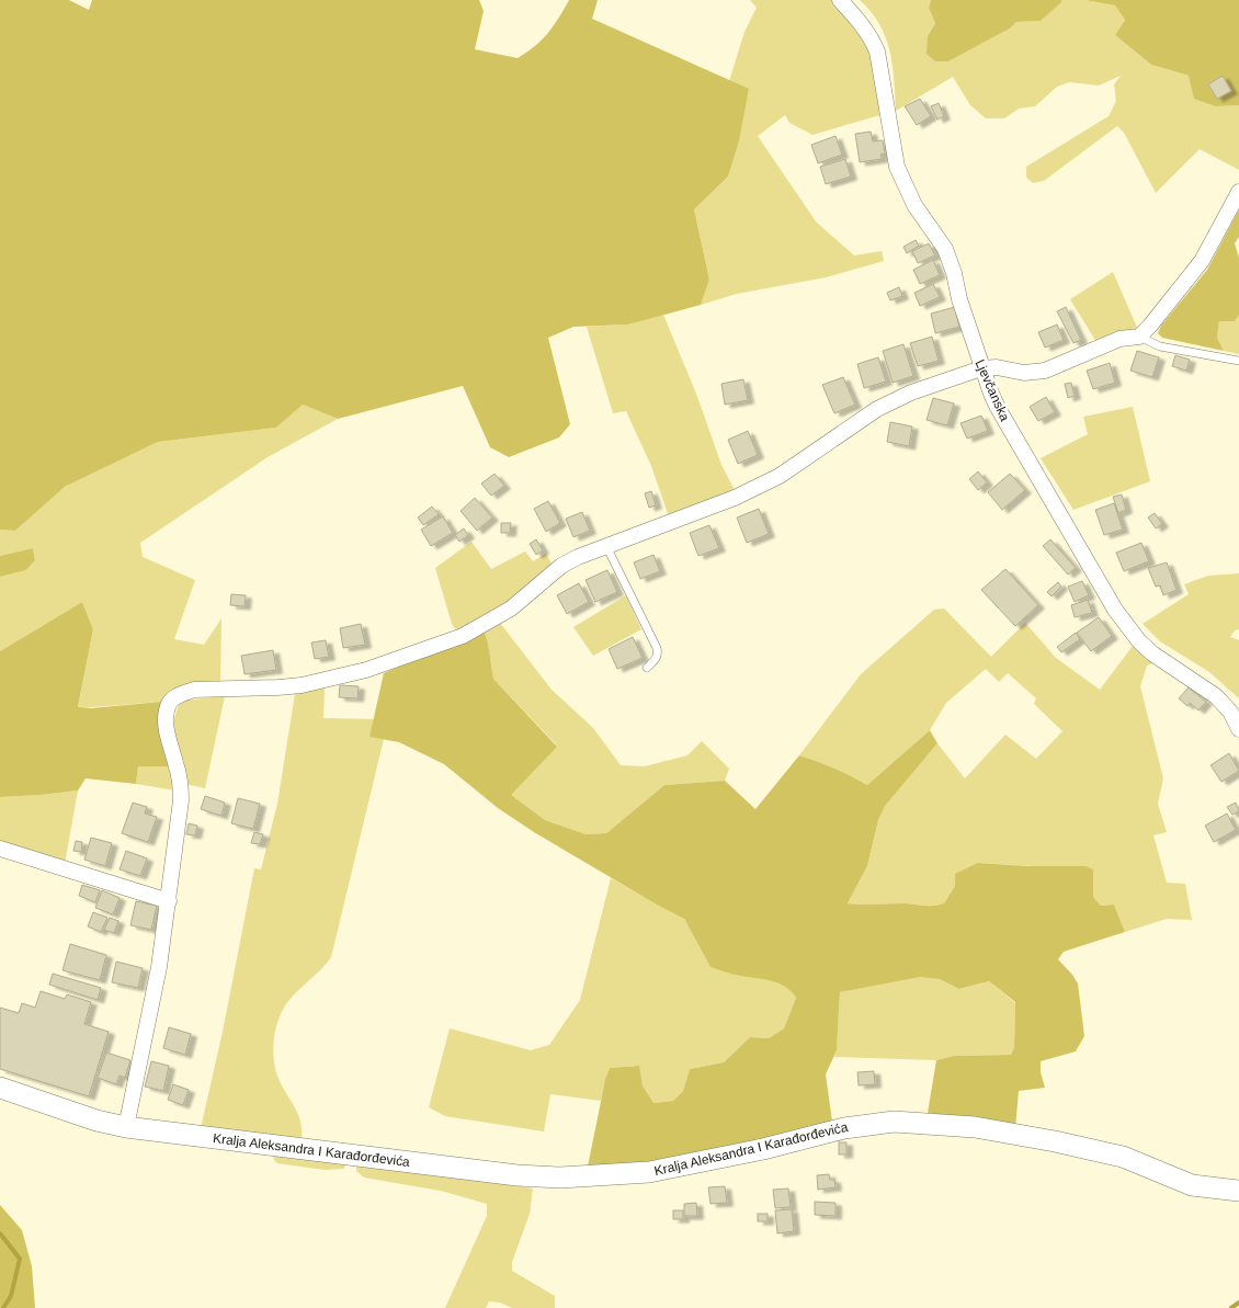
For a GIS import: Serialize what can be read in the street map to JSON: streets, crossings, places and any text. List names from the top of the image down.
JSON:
{
  "streets": {
    "street": ["Ljevčanska", "Kralja Aleksandra I Karađorđevića"]
  }
}
